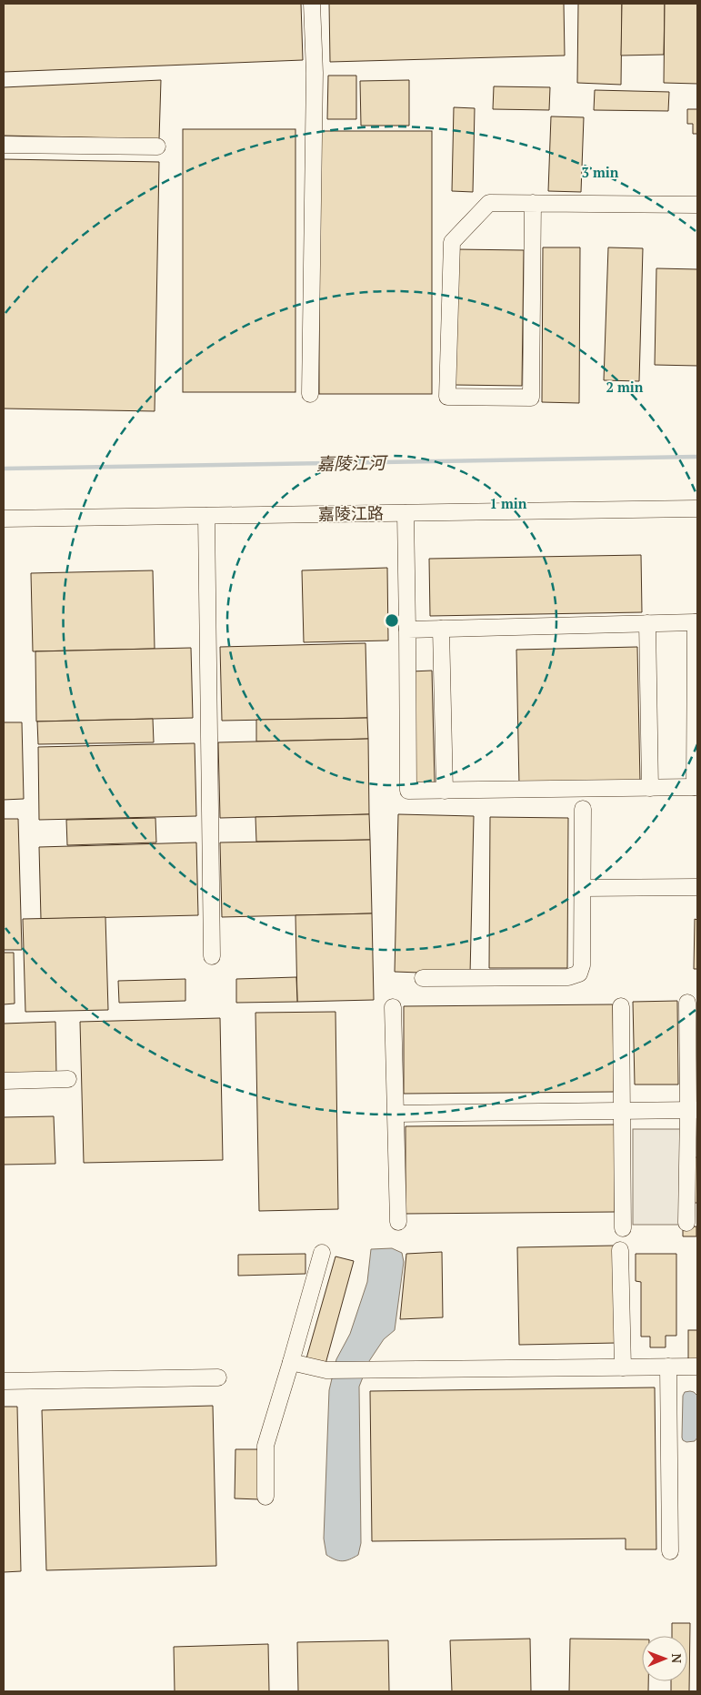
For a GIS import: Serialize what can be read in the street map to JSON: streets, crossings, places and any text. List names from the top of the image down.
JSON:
{
  "streets": {
    "street": ["嘉陵江路"]
  },
  "water": ["嘉陵江河"],
  "north": "right",
  "rings": ["3 min", "2 min", "1 min"]
}
